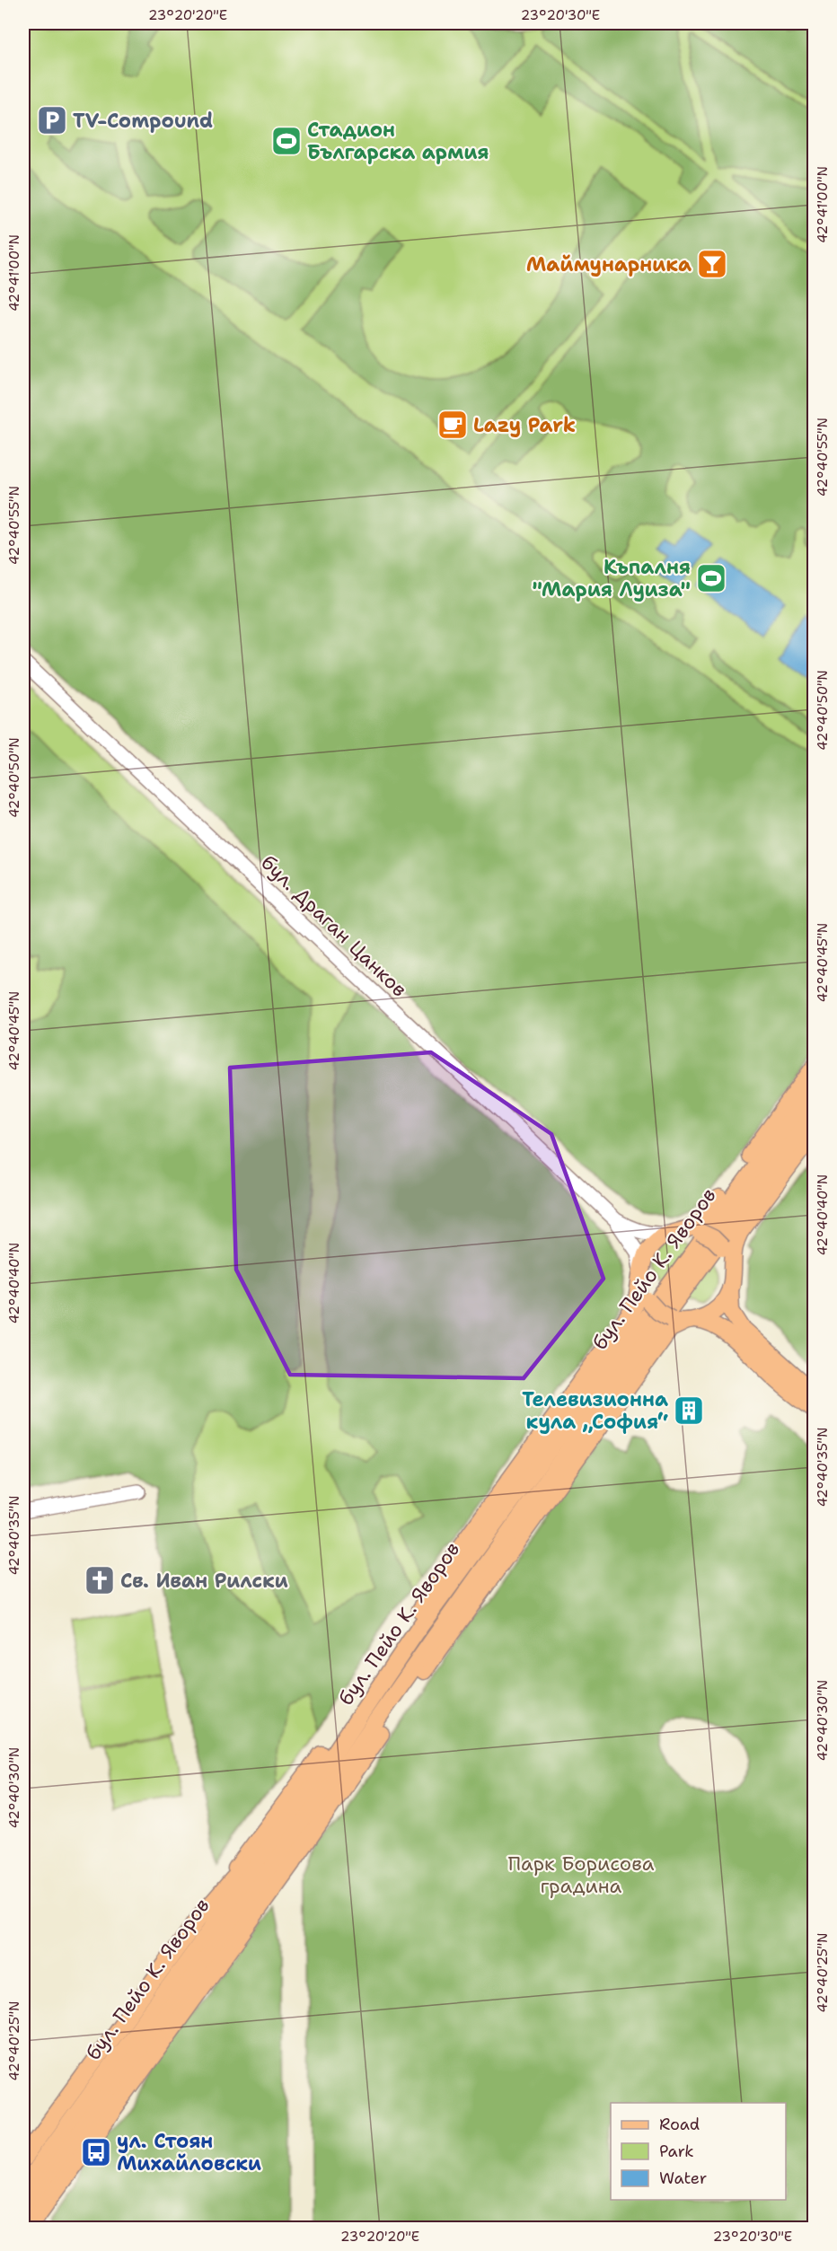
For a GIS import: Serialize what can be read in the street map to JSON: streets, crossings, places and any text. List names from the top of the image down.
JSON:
{
  "streets": {
    "main road": ["бул. Пейо К. Яворов"],
    "street": ["бул. Драган Цанков"]
  },
  "parks": ["Парк Борисова градина"],
  "places": {
    "parking": ["TV-Compound"],
    "sports": ["Стадион Българска армия", "Къпалня \"Мария Луиза\""],
    "bar": ["Маймунарника"],
    "cafe": ["Lazy Park"],
    "building": ["Телевизионна кула „София“"],
    "church": ["Св. Иван Рилски"],
    "bus stop": ["ул. Стоян Михайловски"]
  },
  "legend": ["Road", "Park", "Water"],
  "coordinates": [
    "23°20'20\"E",
    "23°20'30\"E",
    "42°41'00\"N",
    "42°40'55\"N",
    "42°40'50\"N",
    "42°40'45\"N",
    "42°40'40\"N",
    "42°40'35\"N",
    "42°40'30\"N",
    "42°40'25\"N"
  ]
}
